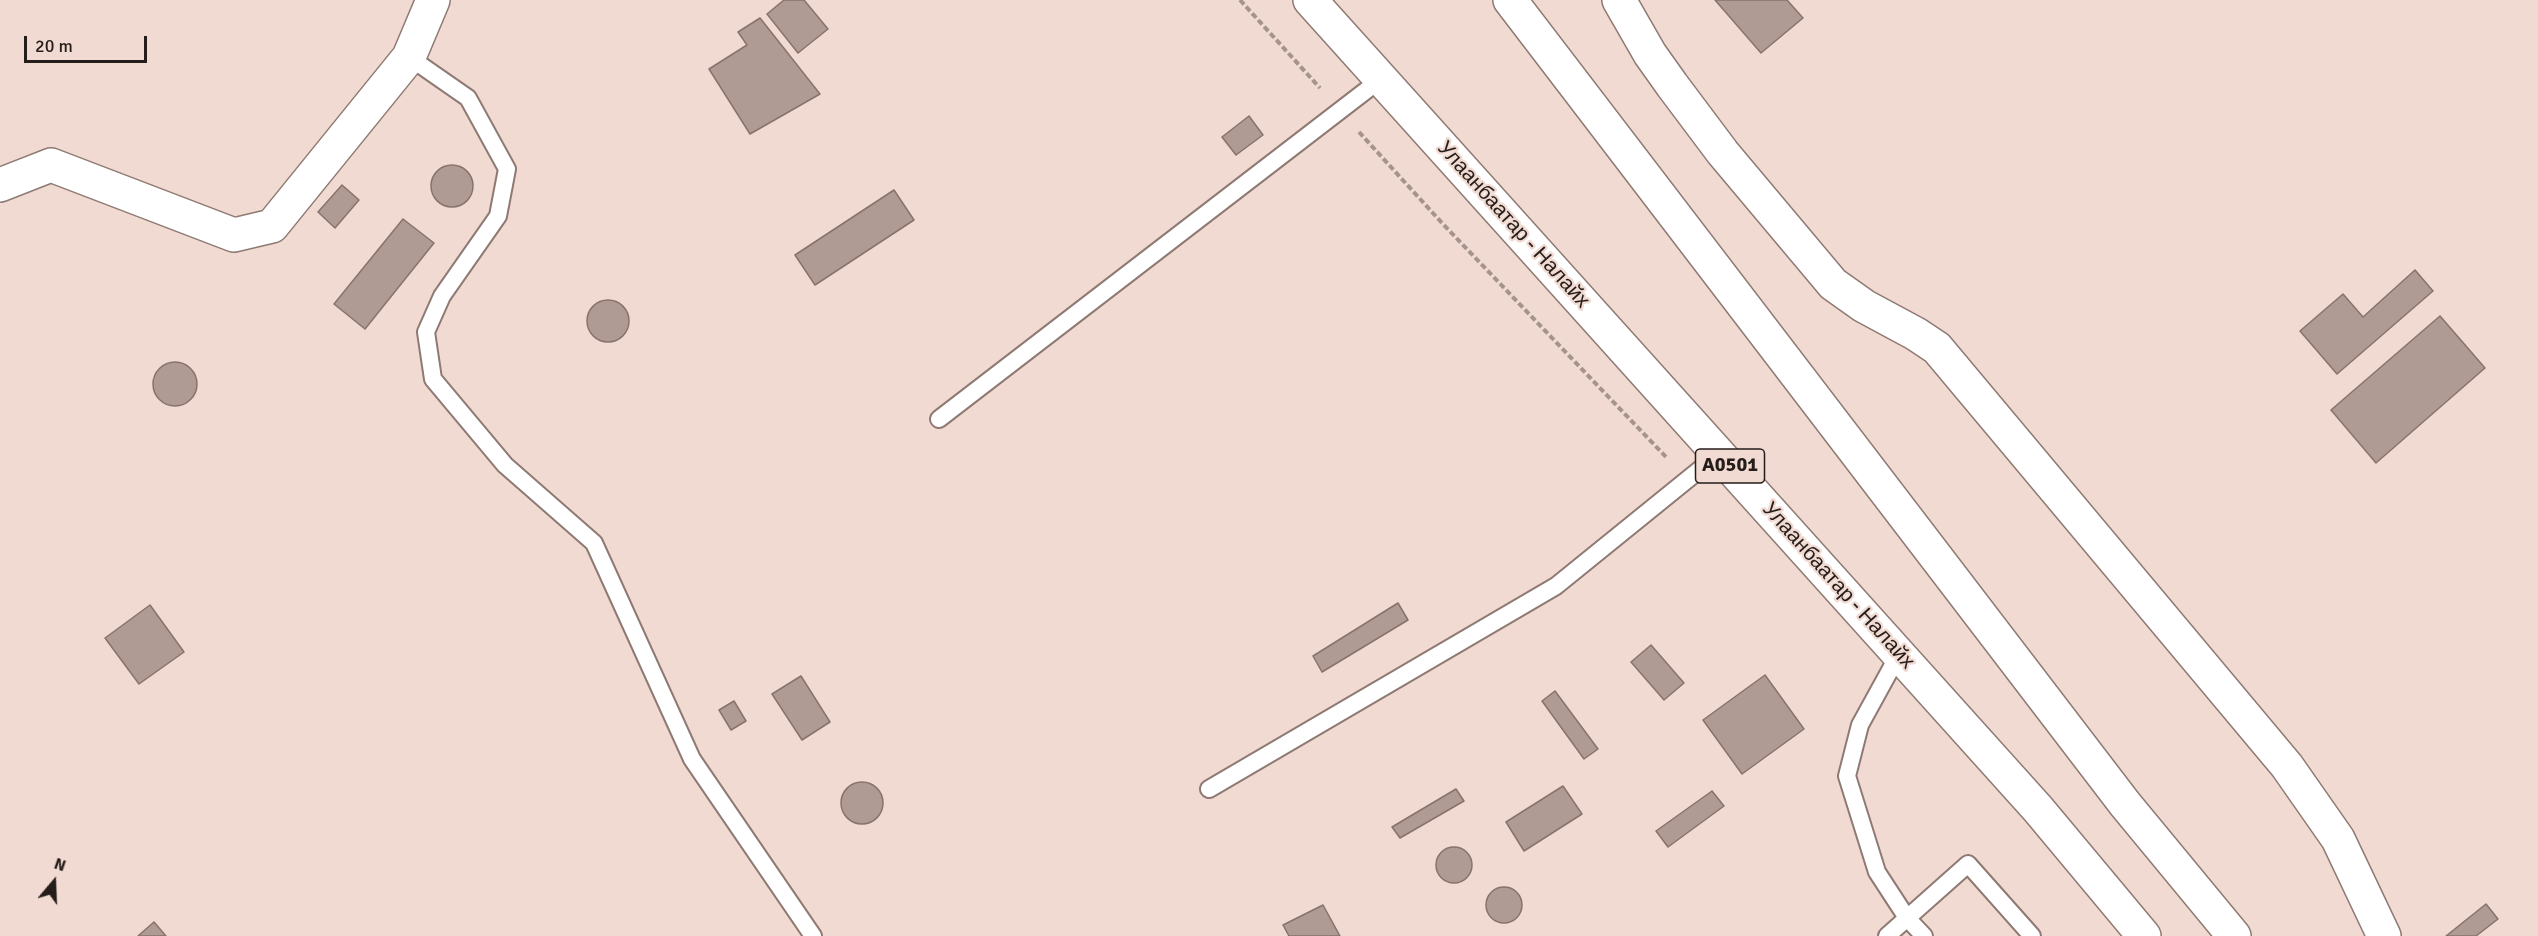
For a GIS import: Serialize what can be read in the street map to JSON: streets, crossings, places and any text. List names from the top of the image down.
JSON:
{
  "streets": {
    "main road": ["Улаанбаатар - Налайх", "A0501"]
  },
  "scale_bar": "20 m",
  "north": "top"
}
